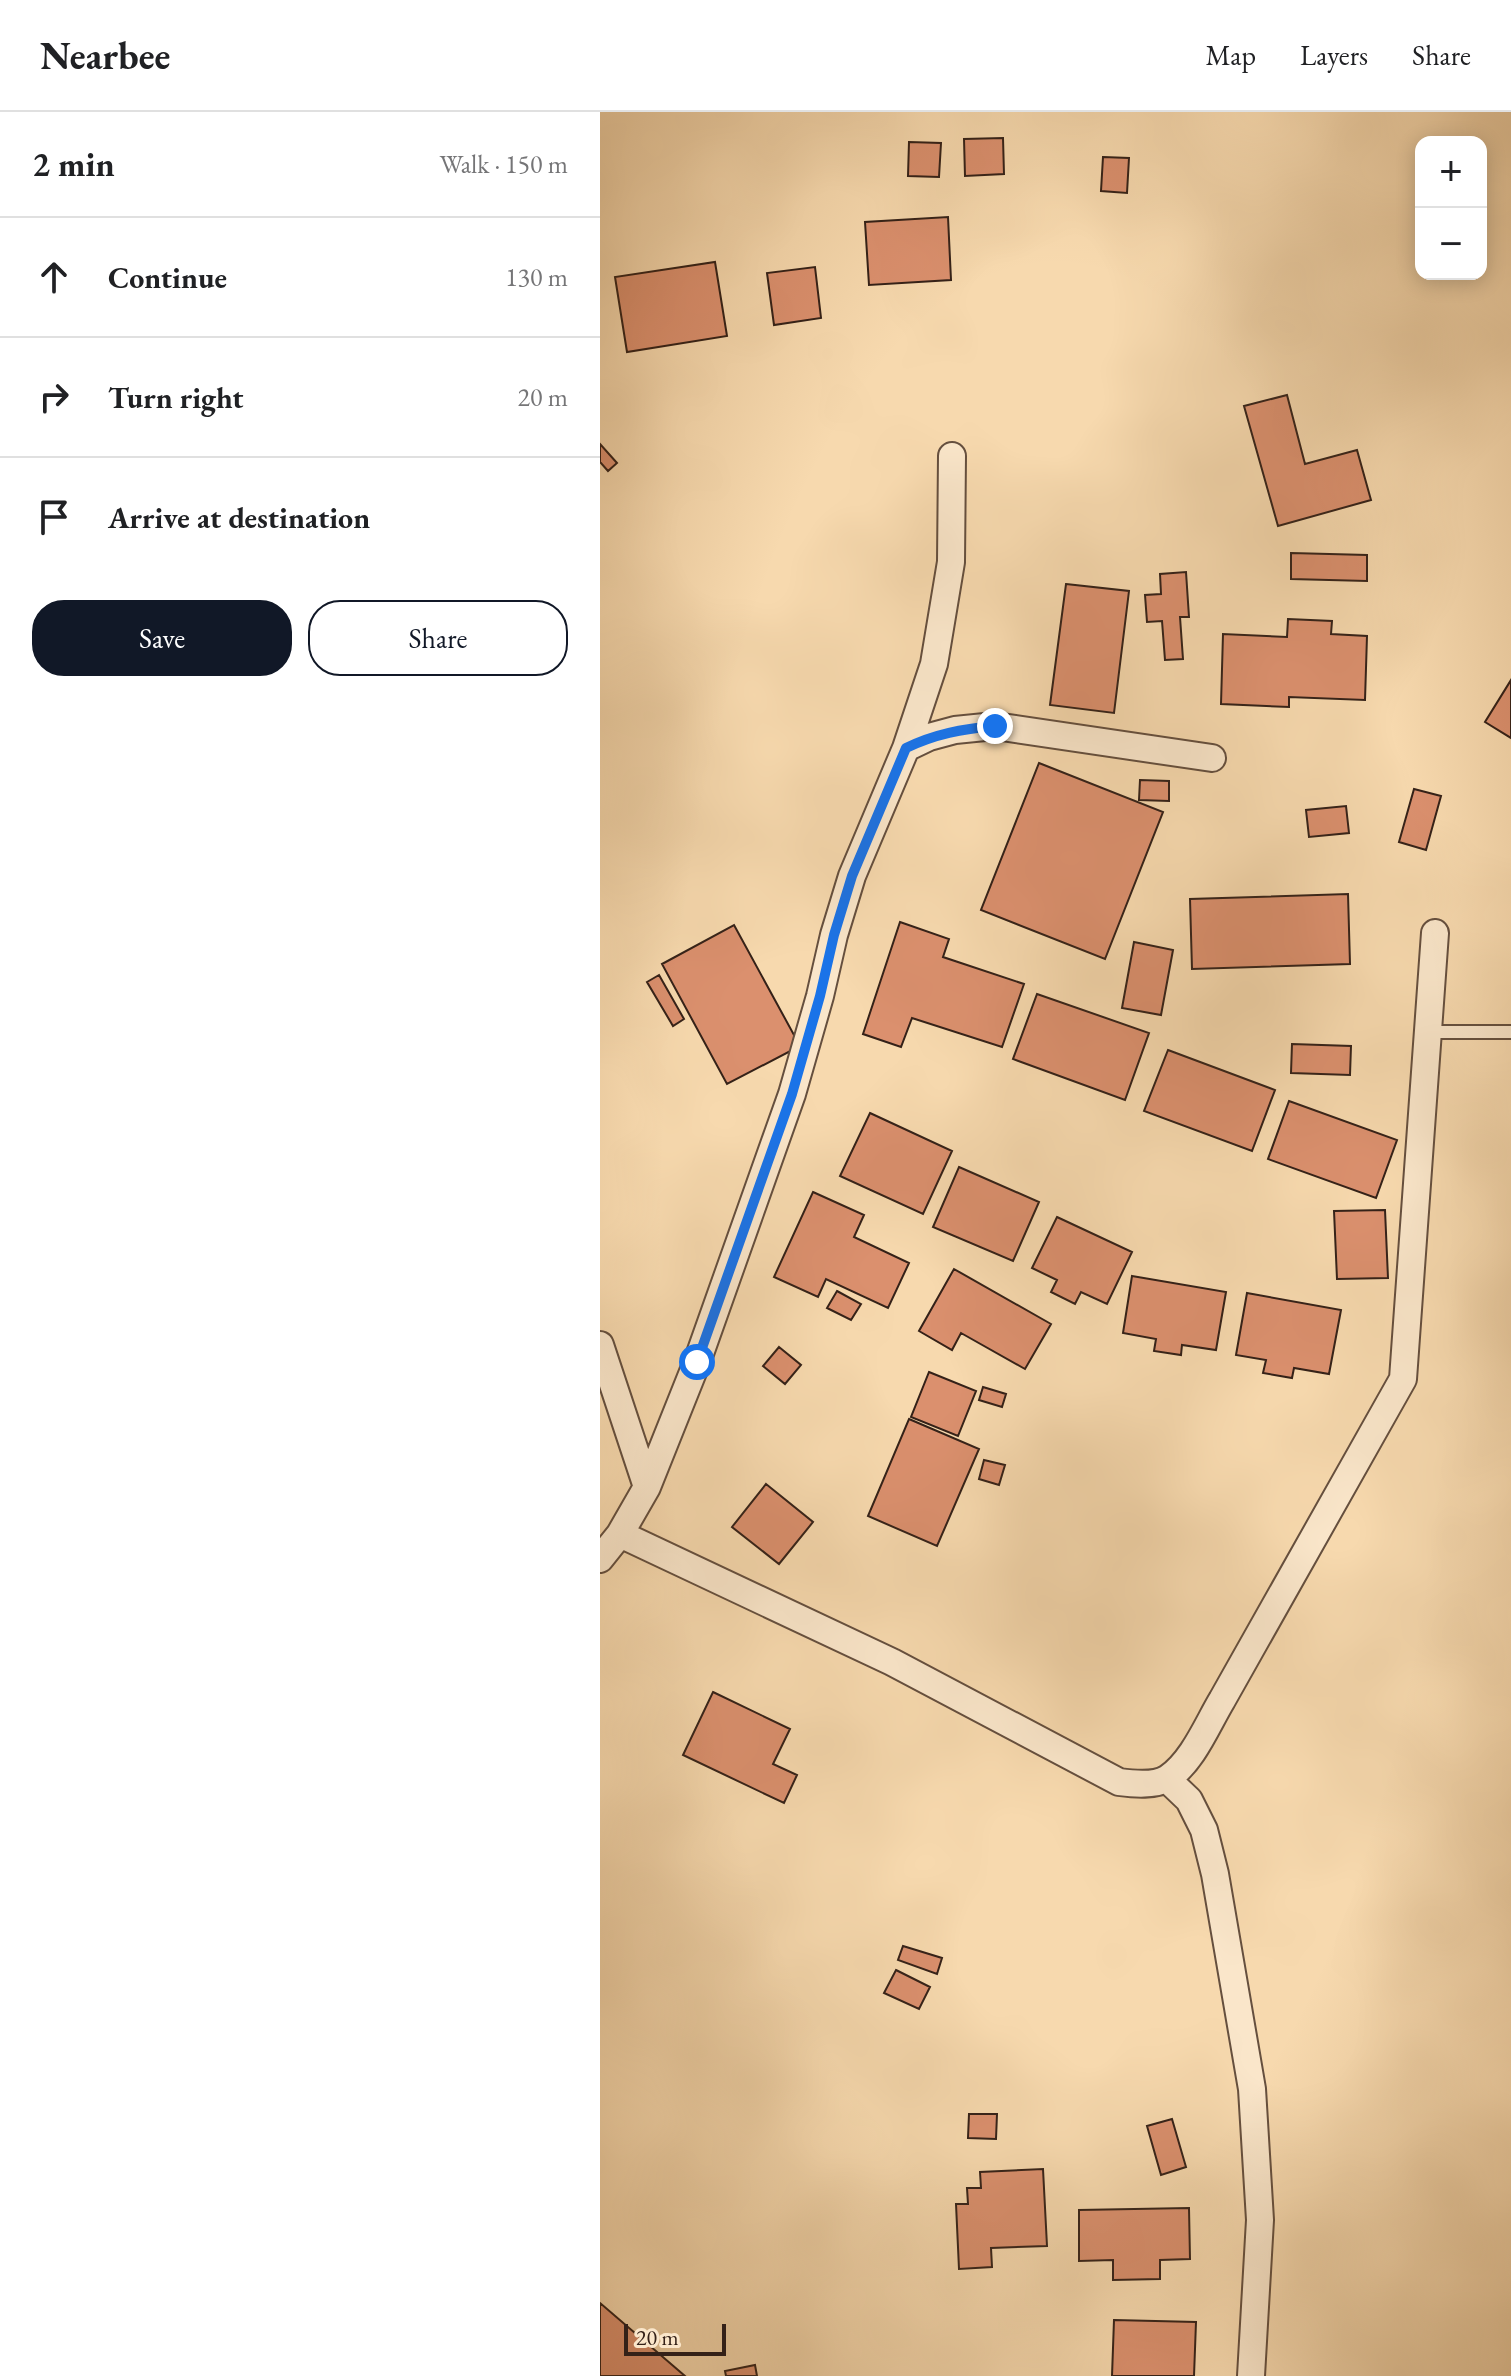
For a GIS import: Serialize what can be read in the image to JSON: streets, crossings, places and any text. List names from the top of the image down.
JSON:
{
  "scale_bar": "20 m",
  "page": {
    "header": "Nearbee",
    "nav": ["Map", "Layers", "Share"],
    "heading": ["2 min", "Walk · 150 m"],
    "map_buttons": ["+", "−"],
    "list": [
      ["Continue", "130 m"],
      ["Turn right", "20 m"],
      "Arrive at destination"
    ],
    "buttons": ["Save", "Share"],
    "scale": "20 m"
  }
}
